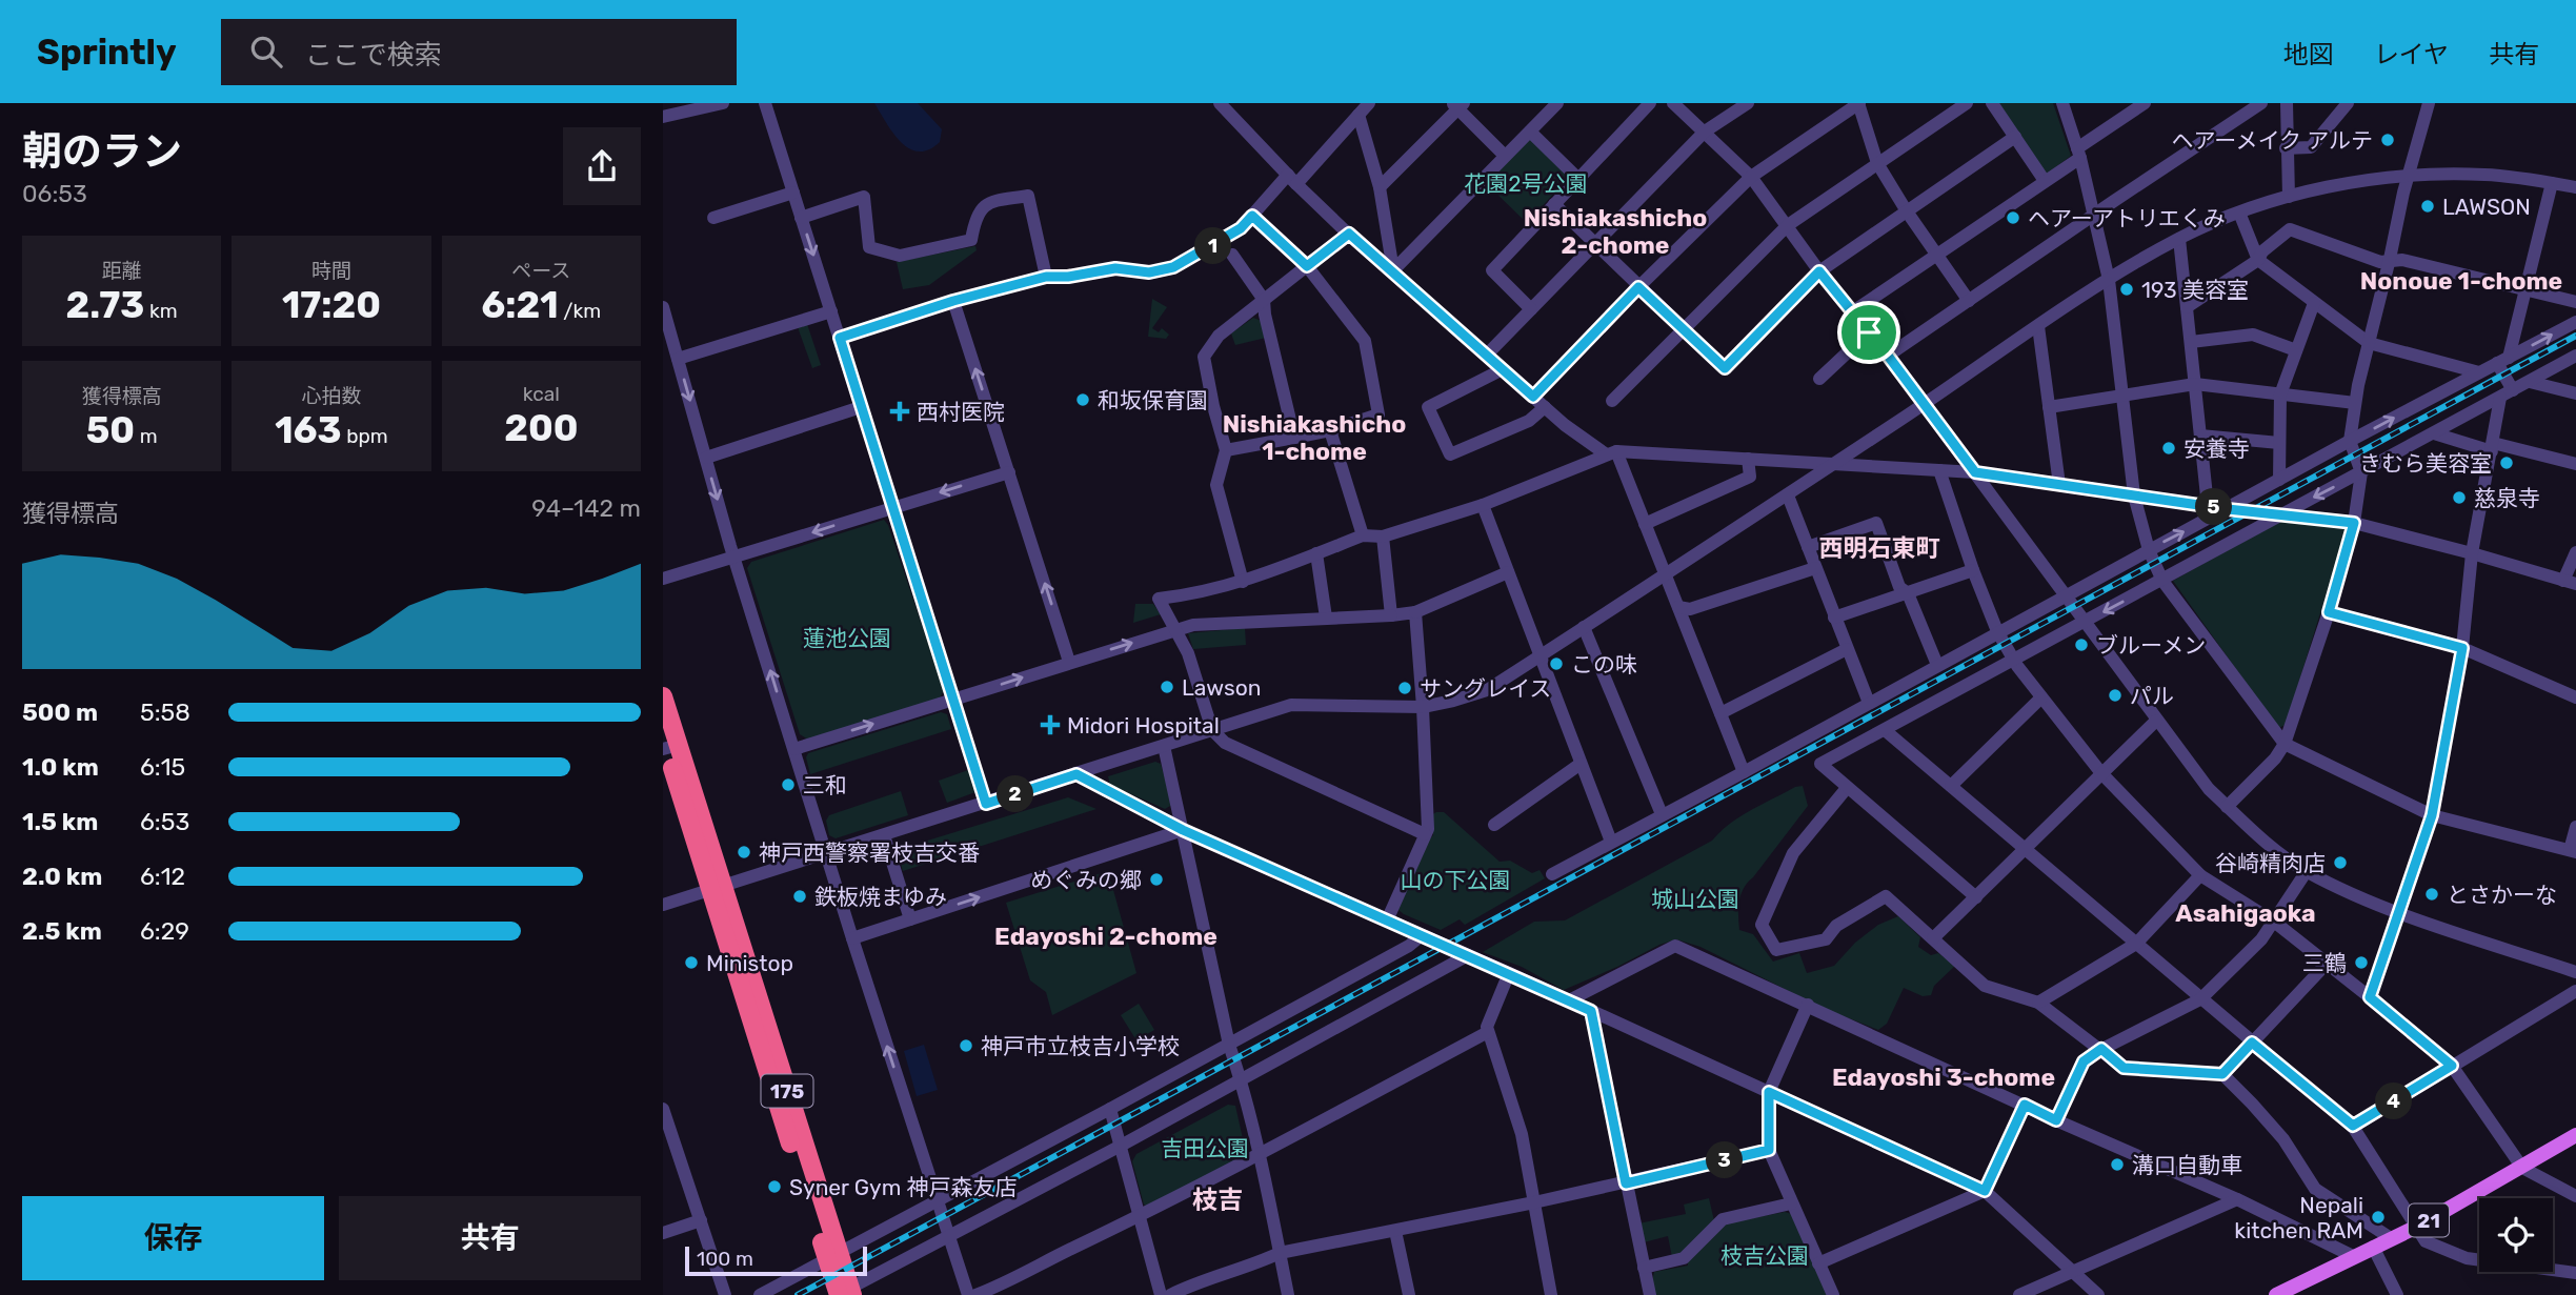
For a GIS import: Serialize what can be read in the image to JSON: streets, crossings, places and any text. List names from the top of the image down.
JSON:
{
  "streets": {
    "highway": ["175"],
    "main road": ["21"]
  },
  "districts": [
    "Nishiakashicho 2-chome",
    "Nonoue 1-chome",
    "Nishiakashicho 1-chome",
    "西明石東町",
    "Asahigaoka",
    "Edayoshi 2-chome",
    "Edayoshi 3-chome",
    "枝吉"
  ],
  "parks": [
    "花園2号公園",
    "蓮池公園",
    "山の下公園",
    "城山公園",
    "吉田公園",
    "枝吉公園"
  ],
  "places": {
    "other": [
      "ヘアーメイク アルテ",
      "LAWSON",
      "ヘアーアトリエくみ",
      "193 美容室",
      "和坂保育園",
      "安養寺",
      "きむら美容室",
      "慈泉寺",
      "ブルーメン",
      "この味",
      "Lawson",
      "サングレイス",
      "パル",
      "三和",
      "神戸西警察署枝吉交番",
      "谷崎精肉店",
      "めぐみの郷",
      "とさかーな",
      "鉄板焼まゆみ",
      "Ministop",
      "三鶴",
      "神戸市立枝吉小学校",
      "溝口自動車",
      "Syner Gym 神戸森友店",
      "Nepali kitchen RAM"
    ],
    "health": ["西村医院", "Midori Hospital"]
  },
  "scale_bar": "100 m",
  "page": {
    "header": "Sprintly",
    "search": "ここで検索",
    "nav": ["地図", "レイヤ", "共有"],
    "heading": ["朝のラン", "06:53"],
    "pins": [
      "1",
      "5",
      "2",
      "4",
      "3"
    ],
    "stats": [
      ["距離", "2.73 km"],
      ["時間", "17:20"],
      ["ペース", "6:21 /km"],
      ["獲得標高", "50 m"],
      ["心拍数", "163 bpm"],
      ["kcal", "200"]
    ],
    "chart": ["獲得標高", "94–142 m"],
    "list": [
      {
        "name": "500 m",
        "note": "5:58"
      },
      {
        "name": "1.0 km",
        "note": "6:15"
      },
      {
        "name": "1.5 km",
        "note": "6:53"
      },
      {
        "name": "2.0 km",
        "note": "6:12"
      },
      {
        "name": "2.5 km",
        "note": "6:29"
      }
    ],
    "buttons": ["保存", "共有"],
    "scale": "100 m"
  }
}
